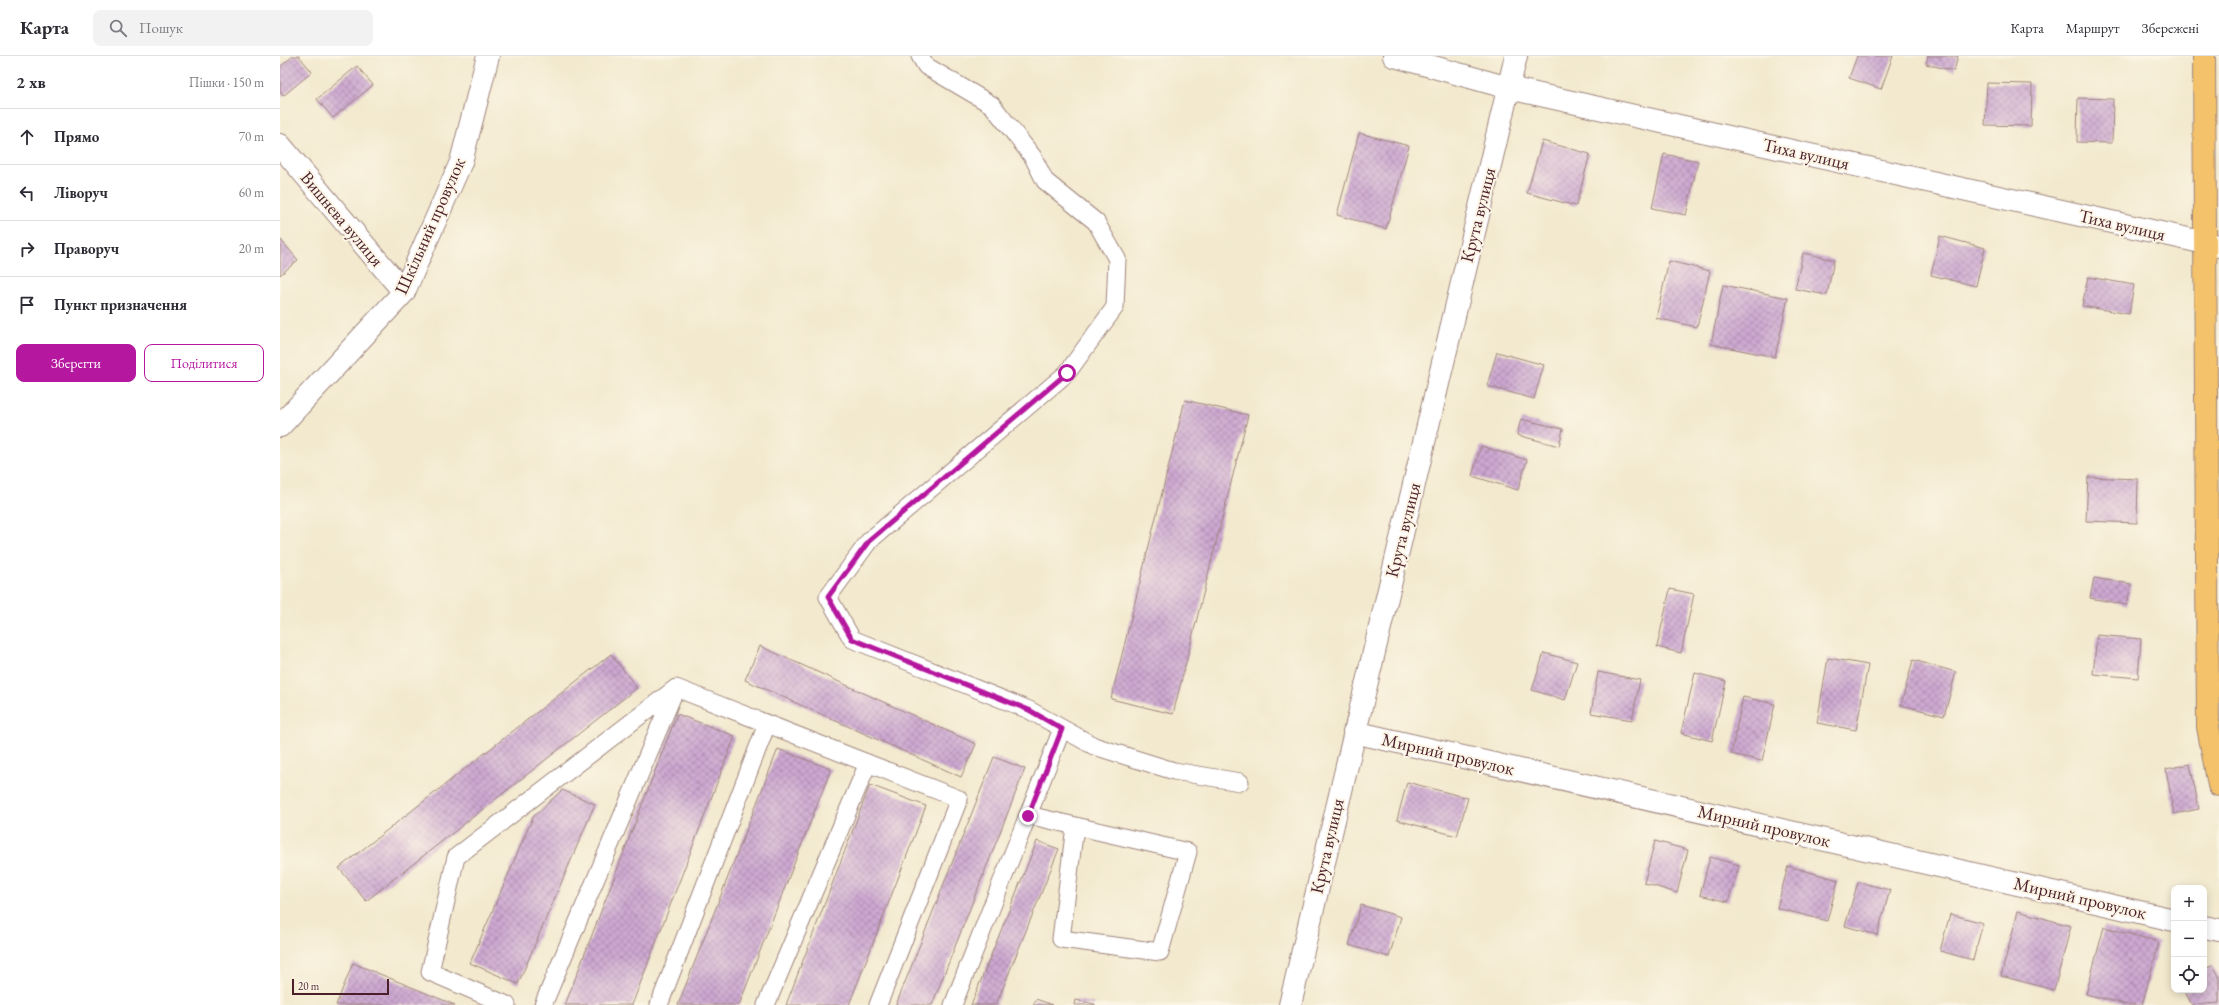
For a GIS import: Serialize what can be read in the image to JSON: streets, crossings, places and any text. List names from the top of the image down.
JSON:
{
  "streets": {
    "street": [
      "Тиха вулиця",
      "Крута вулиця",
      "Вишнева вулиця",
      "Шкільний провулок",
      "Мирний провулок"
    ]
  },
  "crossings": [
    ["Тиха вулиця", "Крута вулиця"],
    ["Крута вулиця", "Мирний провулок"],
    ["Вишнева вулиця", "Шкільний провулок"]
  ],
  "scale_bar": "20 m",
  "page": {
    "header": "Карта",
    "search": "Пошук",
    "nav": ["Карта", "Маршрут", "Збережені"],
    "heading": ["2 хв", "Пішки · 150 m"],
    "list": [
      ["Прямо", "70 m"],
      ["Ліворуч", "60 m"],
      ["Праворуч", "20 m"],
      "Пункт призначення"
    ],
    "buttons": ["Зберегти", "Поділитися"],
    "map_buttons": ["+", "−"],
    "scale": "20 m"
  }
}
